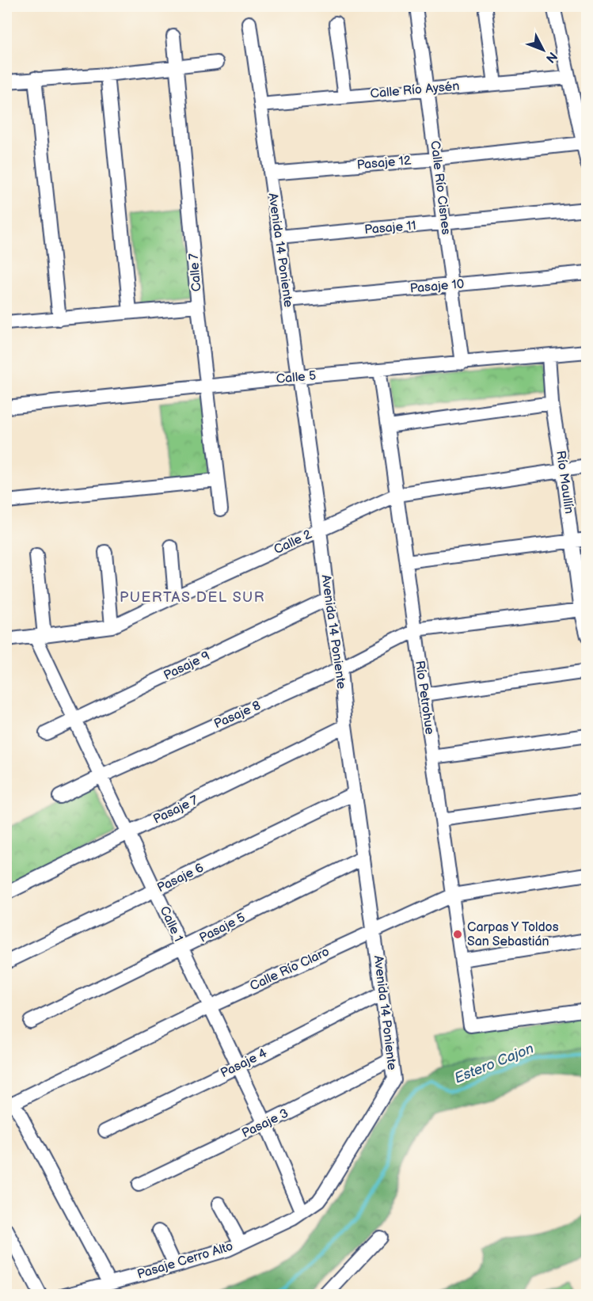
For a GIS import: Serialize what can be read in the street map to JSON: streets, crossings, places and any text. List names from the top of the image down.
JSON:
{
  "streets": {
    "street": [
      "Calle Río Aysén",
      "Pasaje 12",
      "Calle Río Cisnes",
      "Pasaje 11",
      "Avenida 14 Poniente",
      "Calle 7",
      "Pasaje 10",
      "Calle 5",
      "Río Maullín",
      "Calle 2",
      "Pasaje 9",
      "Río Petrohue",
      "Pasaje 8",
      "Pasaje 7",
      "Pasaje 6",
      "Calle 1",
      "Pasaje 5",
      "Calle Río Claro",
      "Pasaje 4",
      "Pasaje 3",
      "Pasaje Cerro Alto"
    ]
  },
  "crossings": [
    ["Calle Río Aysén", "Calle Río Cisnes"],
    ["Calle Río Aysén", "Avenida 14 Poniente"],
    ["Pasaje 12", "Calle Río Cisnes"],
    ["Pasaje 12", "Avenida 14 Poniente"],
    ["Calle Río Cisnes", "Pasaje 11"],
    ["Calle Río Cisnes", "Pasaje 10"],
    ["Calle Río Cisnes", "Calle 5"],
    ["Pasaje 11", "Avenida 14 Poniente"],
    ["Avenida 14 Poniente", "Pasaje 10"],
    ["Avenida 14 Poniente", "Calle 5"],
    ["Avenida 14 Poniente", "Calle 2"],
    ["Avenida 14 Poniente", "Pasaje 9"],
    ["Avenida 14 Poniente", "Pasaje 8"],
    ["Avenida 14 Poniente", "Pasaje 7"],
    ["Avenida 14 Poniente", "Pasaje 6"],
    ["Avenida 14 Poniente", "Calle 1"],
    ["Avenida 14 Poniente", "Pasaje 5"],
    ["Avenida 14 Poniente", "Calle Río Claro"],
    ["Avenida 14 Poniente", "Pasaje 4"],
    ["Avenida 14 Poniente", "Pasaje 3"],
    ["Avenida 14 Poniente", "Pasaje Cerro Alto"],
    ["Calle 7", "Calle 5"],
    ["Calle 5", "Río Maullín"],
    ["Calle 5", "Río Petrohue"],
    ["Río Maullín", "Calle 2"],
    ["Calle 2", "Río Petrohue"],
    ["Calle 2", "Calle 1"],
    ["Pasaje 9", "Calle 1"],
    ["Río Petrohue", "Pasaje 8"],
    ["Río Petrohue", "Calle Río Claro"],
    ["Pasaje 8", "Calle 1"],
    ["Pasaje 7", "Calle 1"],
    ["Pasaje 6", "Calle 1"],
    ["Calle 1", "Pasaje 5"],
    ["Calle 1", "Calle Río Claro"],
    ["Calle 1", "Pasaje 4"],
    ["Calle 1", "Pasaje 3"],
    ["Calle 1", "Pasaje Cerro Alto"]
  ],
  "districts": ["PUERTAS DEL SUR"],
  "water": ["Estero Cajon"],
  "places": ["Carpas Y Toldos San Sebastián"],
  "north": "bottom right"
}
